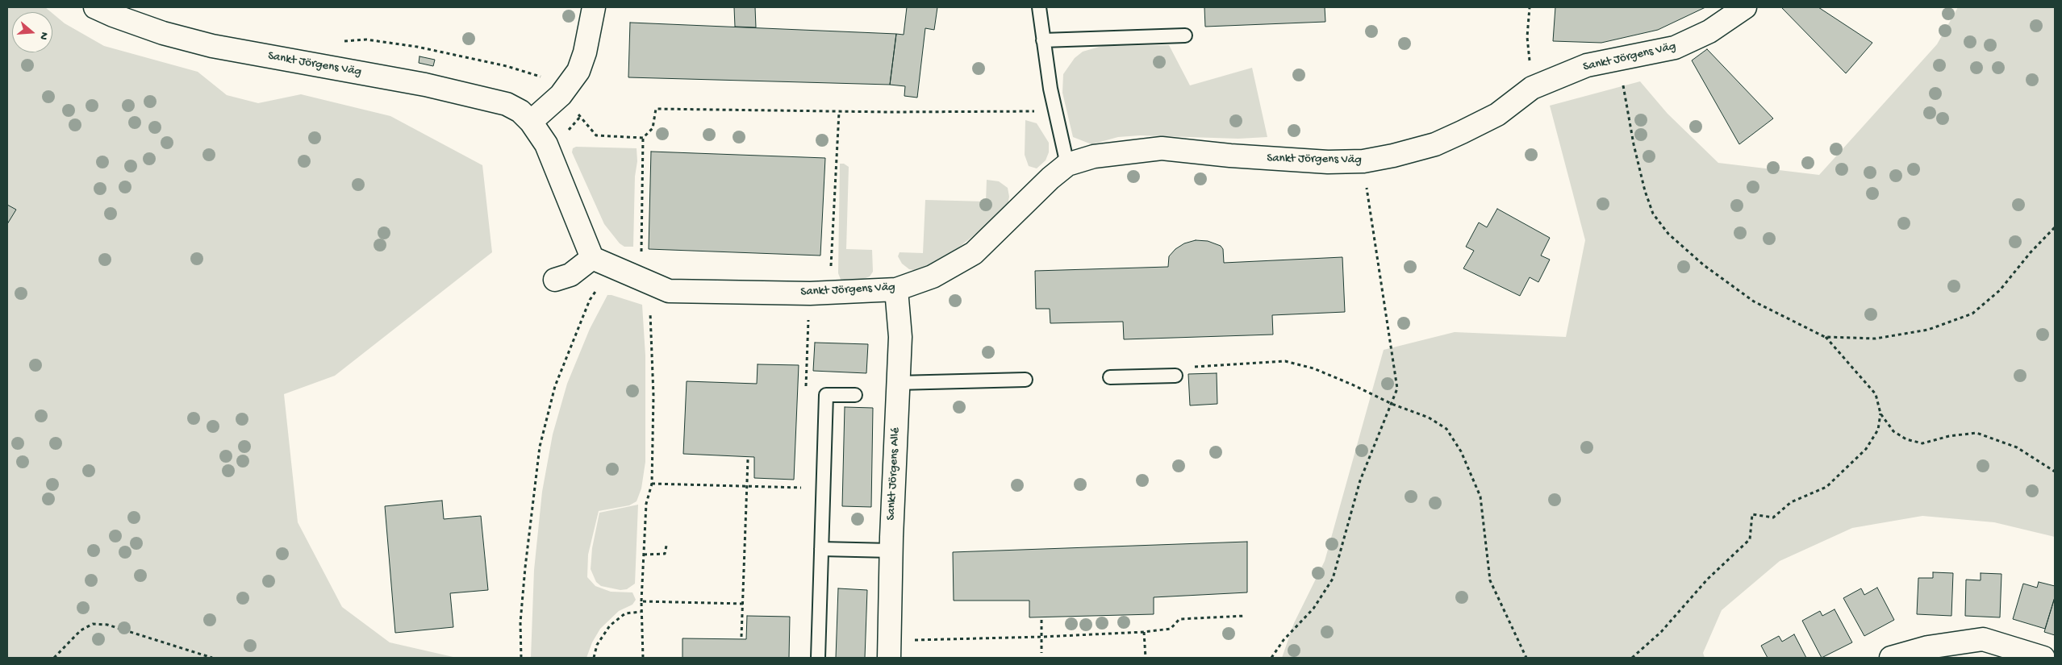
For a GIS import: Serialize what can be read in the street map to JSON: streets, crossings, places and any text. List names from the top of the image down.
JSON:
{
  "streets": {
    "street": ["Sankt Jörgens Väg", "Sankt Jörgens Allé"]
  },
  "crossings": [
    ["Sankt Jörgens Väg", "Sankt Jörgens Allé"]
  ],
  "north": "right"
}
